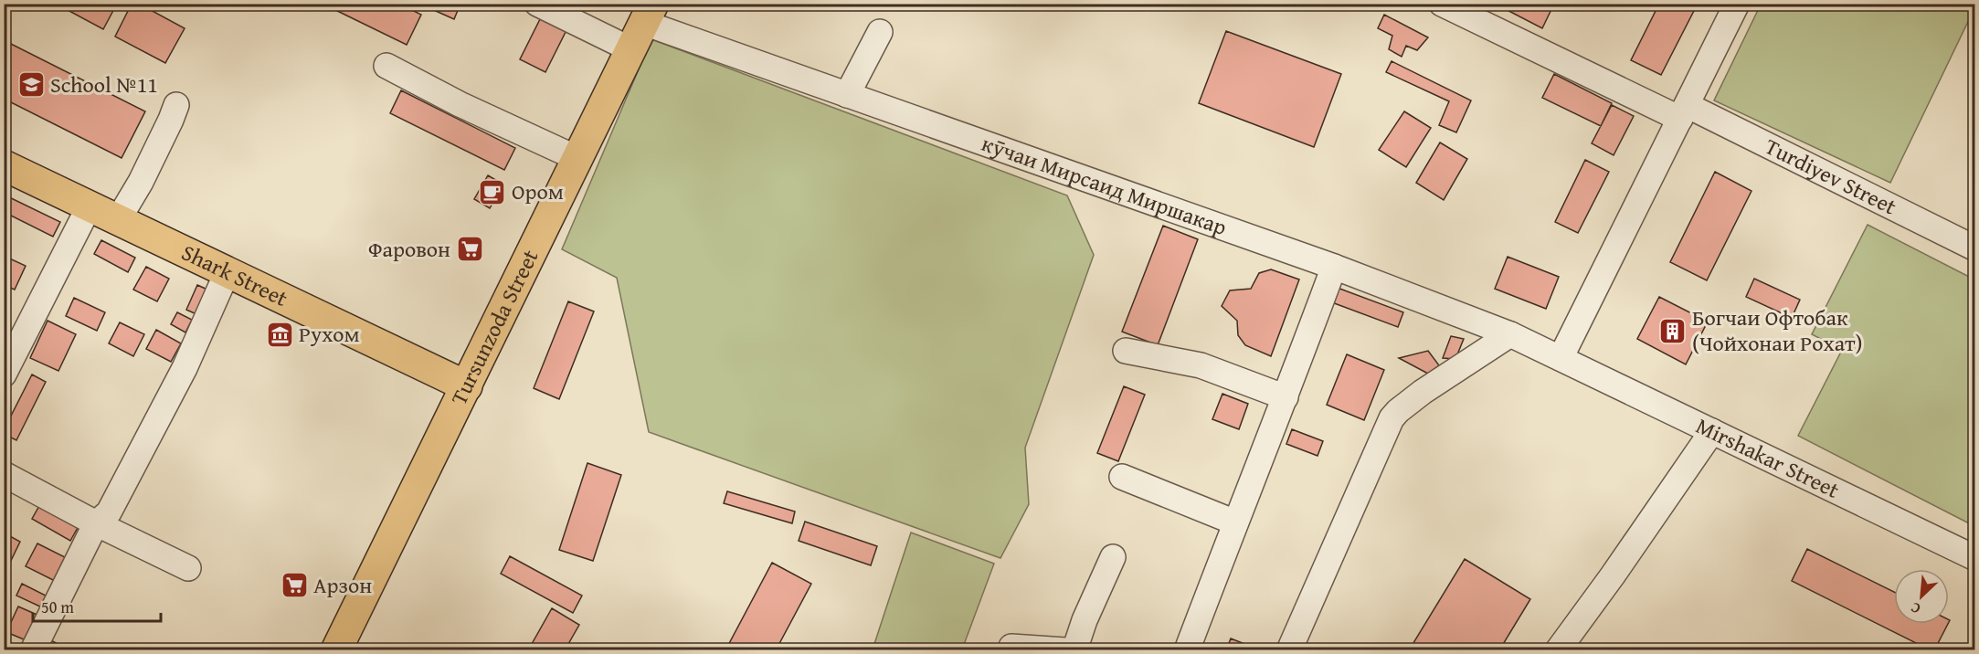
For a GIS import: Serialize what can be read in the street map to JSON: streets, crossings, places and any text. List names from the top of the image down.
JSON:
{
  "streets": {
    "main road": ["Shark Street", "Tursunzoda Street"],
    "street": ["Turdiyev Street", "кӯчаи Мирсаид Миршакар", "Mirshakar Street"]
  },
  "crossings": [
    ["кӯчаи Мирсаид Миршакар", "Tursunzoda Street"],
    ["кӯчаи Мирсаид Миршакар", "Mirshakar Street"],
    ["Shark Street", "Tursunzoda Street"]
  ],
  "places": {
    "school or university": ["School №11"],
    "cafe": ["Ором"],
    "supermarket": ["Фаровон", "Арзон"],
    "building": ["Богчаи Офтобак (Чойхонаи Рохат)"],
    "museum": ["Рухом"]
  },
  "scale_bar": "50 m",
  "north": "bottom left"
}
